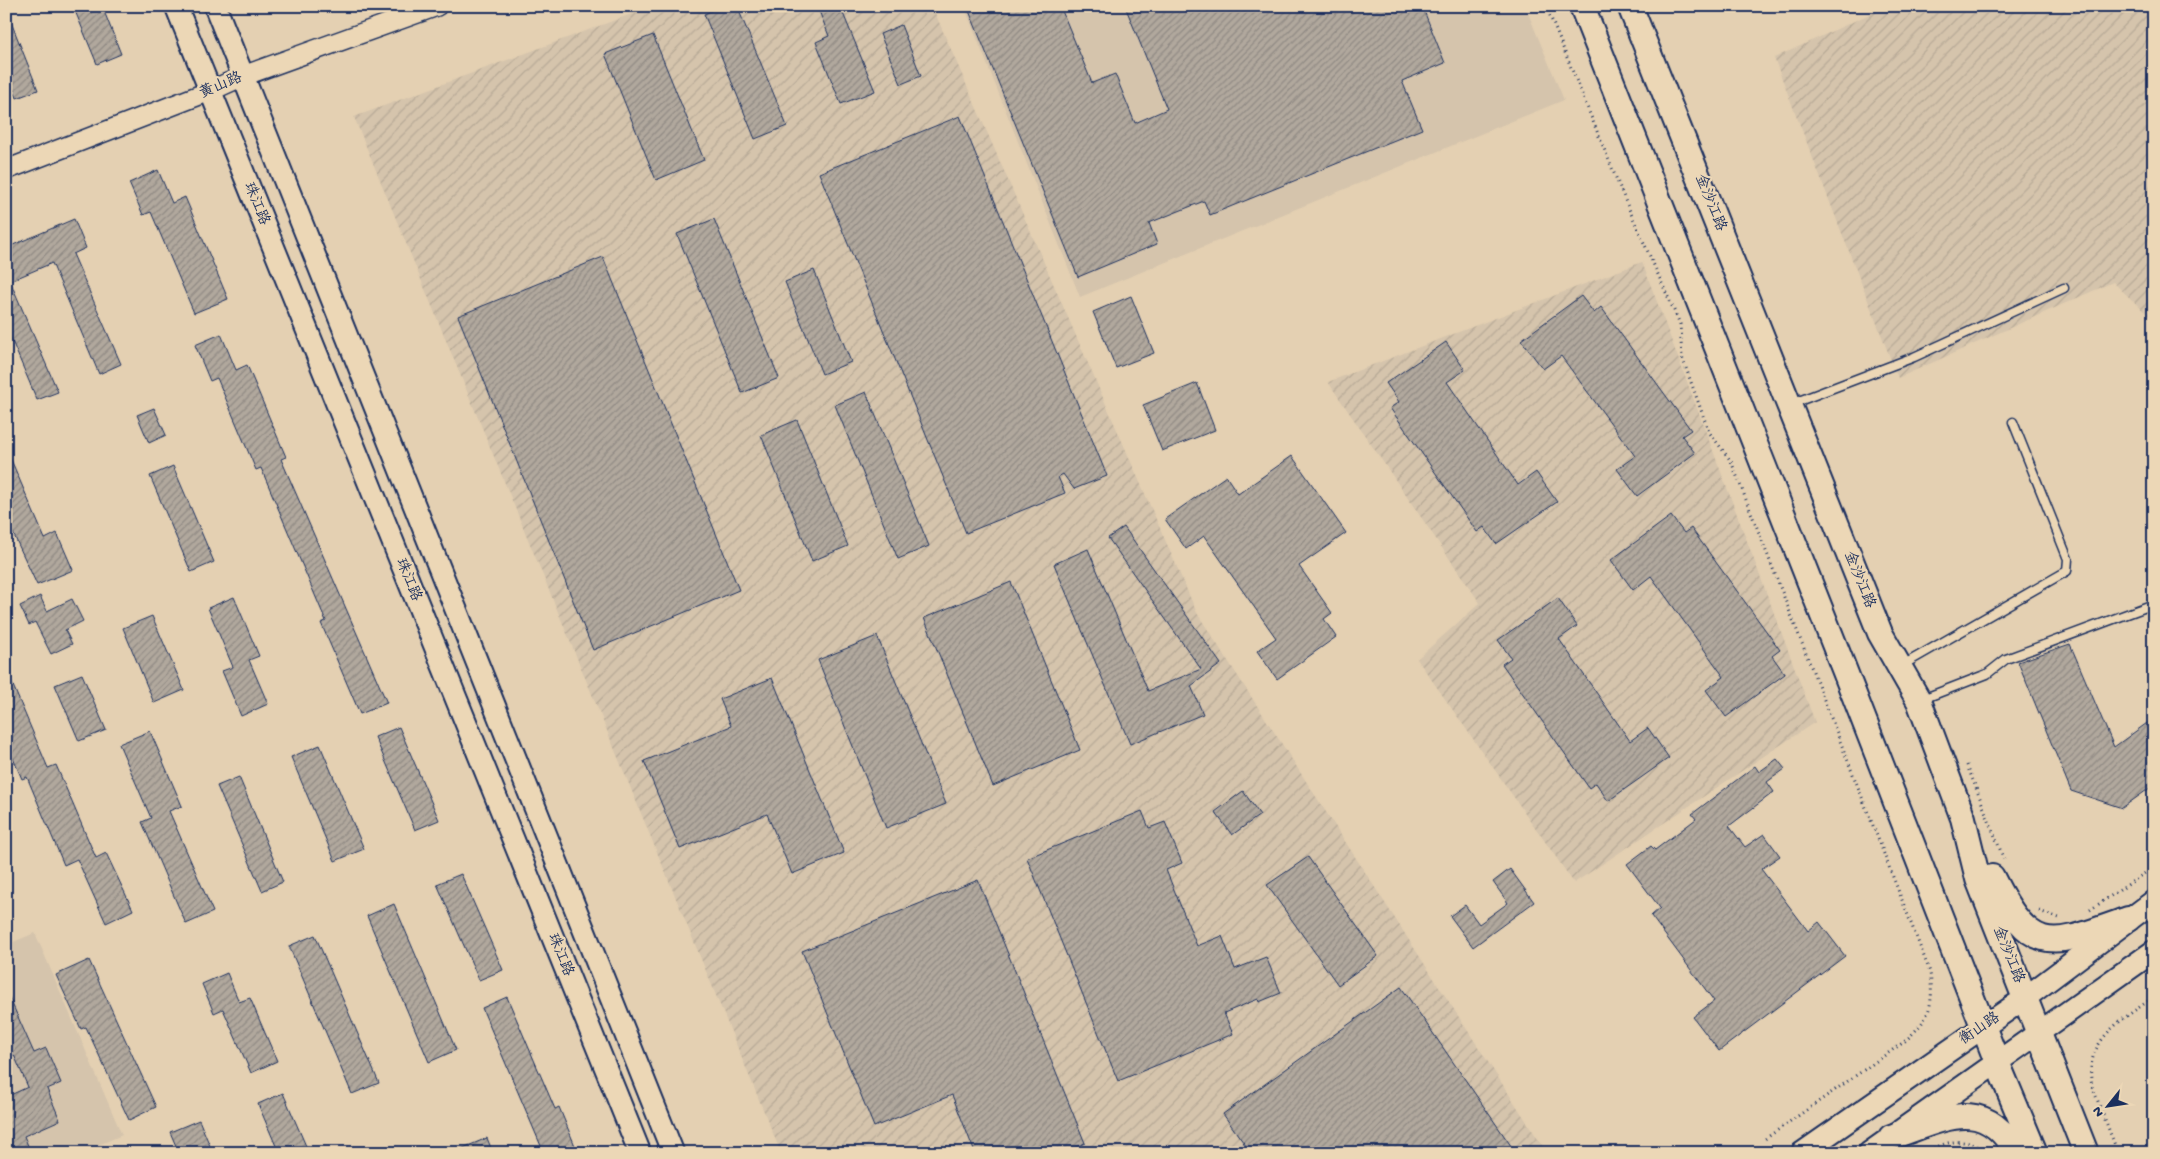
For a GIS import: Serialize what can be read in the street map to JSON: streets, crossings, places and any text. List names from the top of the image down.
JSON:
{
  "streets": {
    "main road": ["金沙江路", "珠江路", "衡山路"],
    "street": ["黄山路"]
  },
  "crossings": [
    ["黄山路", "珠江路"],
    ["金沙江路", "衡山路"]
  ],
  "north": "bottom left"
}
